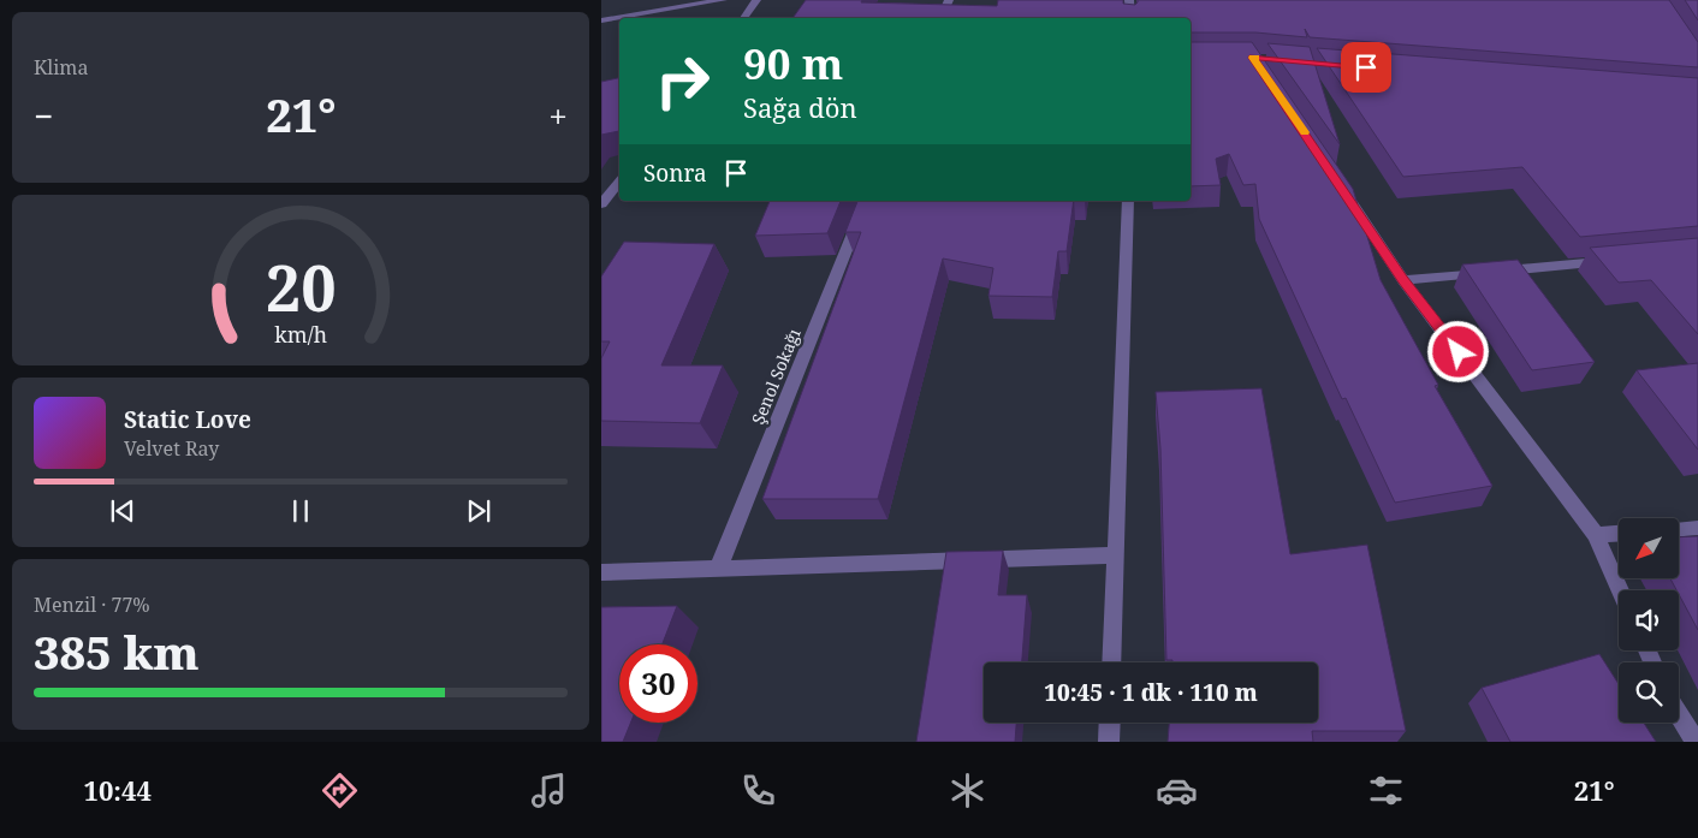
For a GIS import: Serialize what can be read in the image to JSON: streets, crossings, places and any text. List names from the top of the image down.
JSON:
{
  "streets": {
    "street": ["Şenol Sokağı"]
  },
  "north": "bottom left",
  "page": {
    "tile": [
      "Klima",
      ["Menzil · 77%", "385 km"]
    ],
    "turn": ["90 m", "Sağa dön"],
    "heat": ["−", "21°", "+"],
    "then": "Sonra",
    "song": ["Static Love", "Velvet Ray"],
    "limit": "30",
    "trip": "10:45 · 1 dk · 110 m",
    "tabs": ["10:44", "21°"],
    "gauge": ["20", "km/h"]
  }
}
